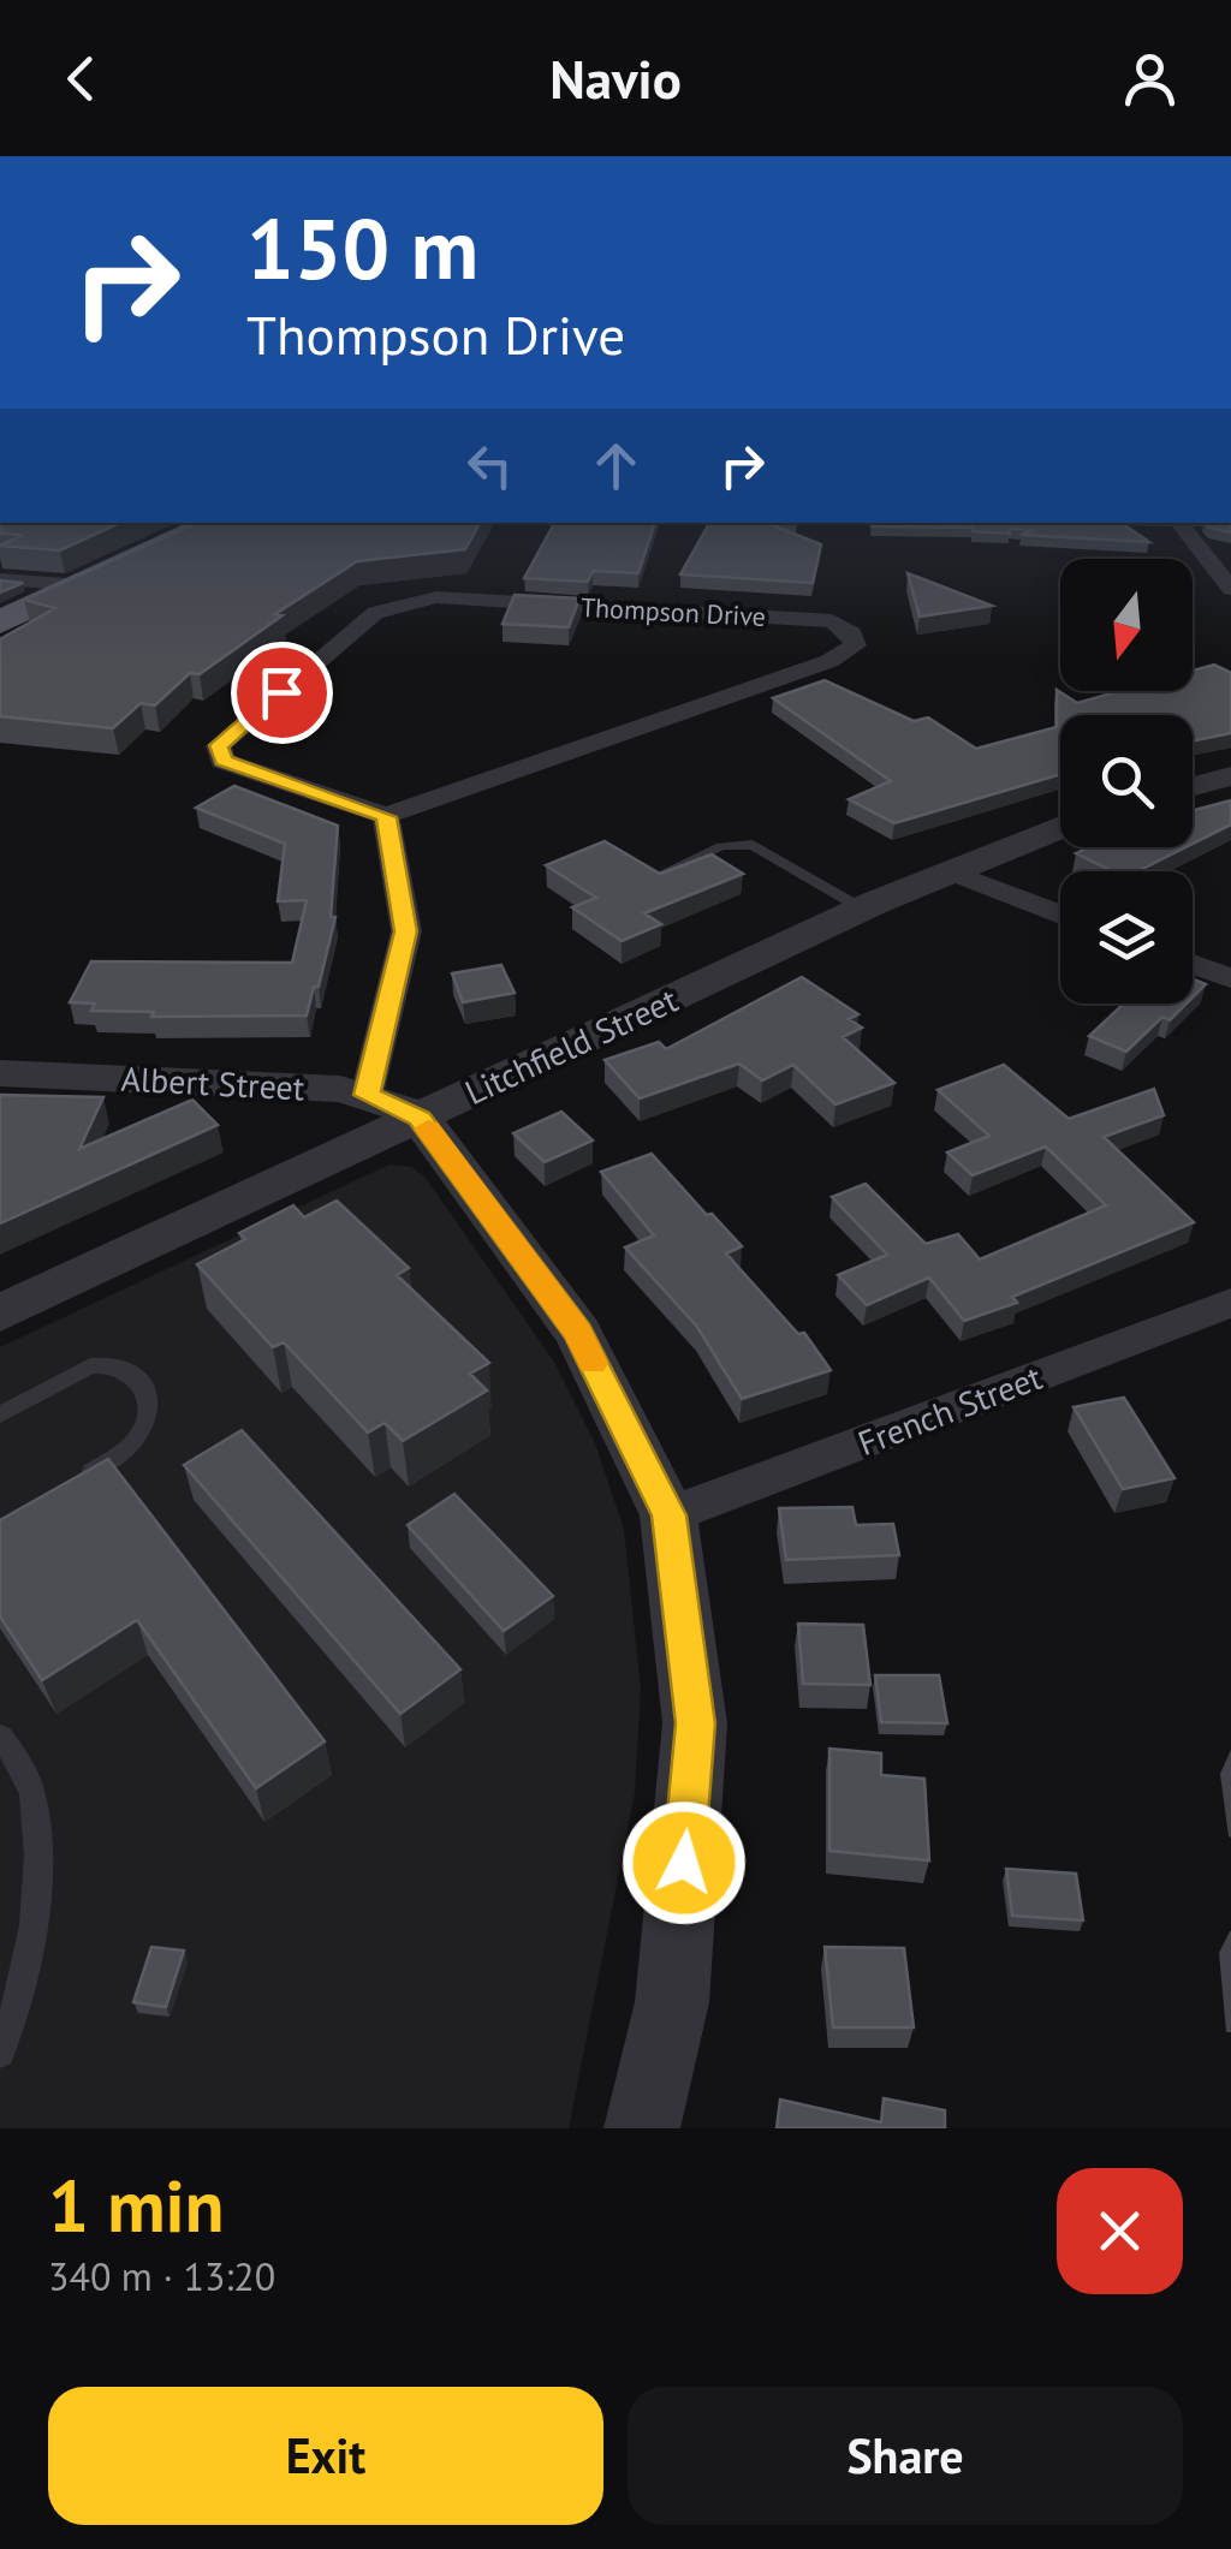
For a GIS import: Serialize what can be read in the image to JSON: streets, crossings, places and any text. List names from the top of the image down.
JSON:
{
  "streets": {
    "street": [
      "Thompson Drive",
      "Litchfield Street",
      "Albert Street",
      "French Street"
    ]
  },
  "crossings": [
    ["Litchfield Street", "Albert Street"]
  ],
  "north": "bottom",
  "page": {
    "header": "Navio",
    "turn": ["150 m", "Thompson Drive"],
    "heading": ["1 min", "340 m · 13:20"],
    "buttons": ["Exit", "Share"]
  }
}
